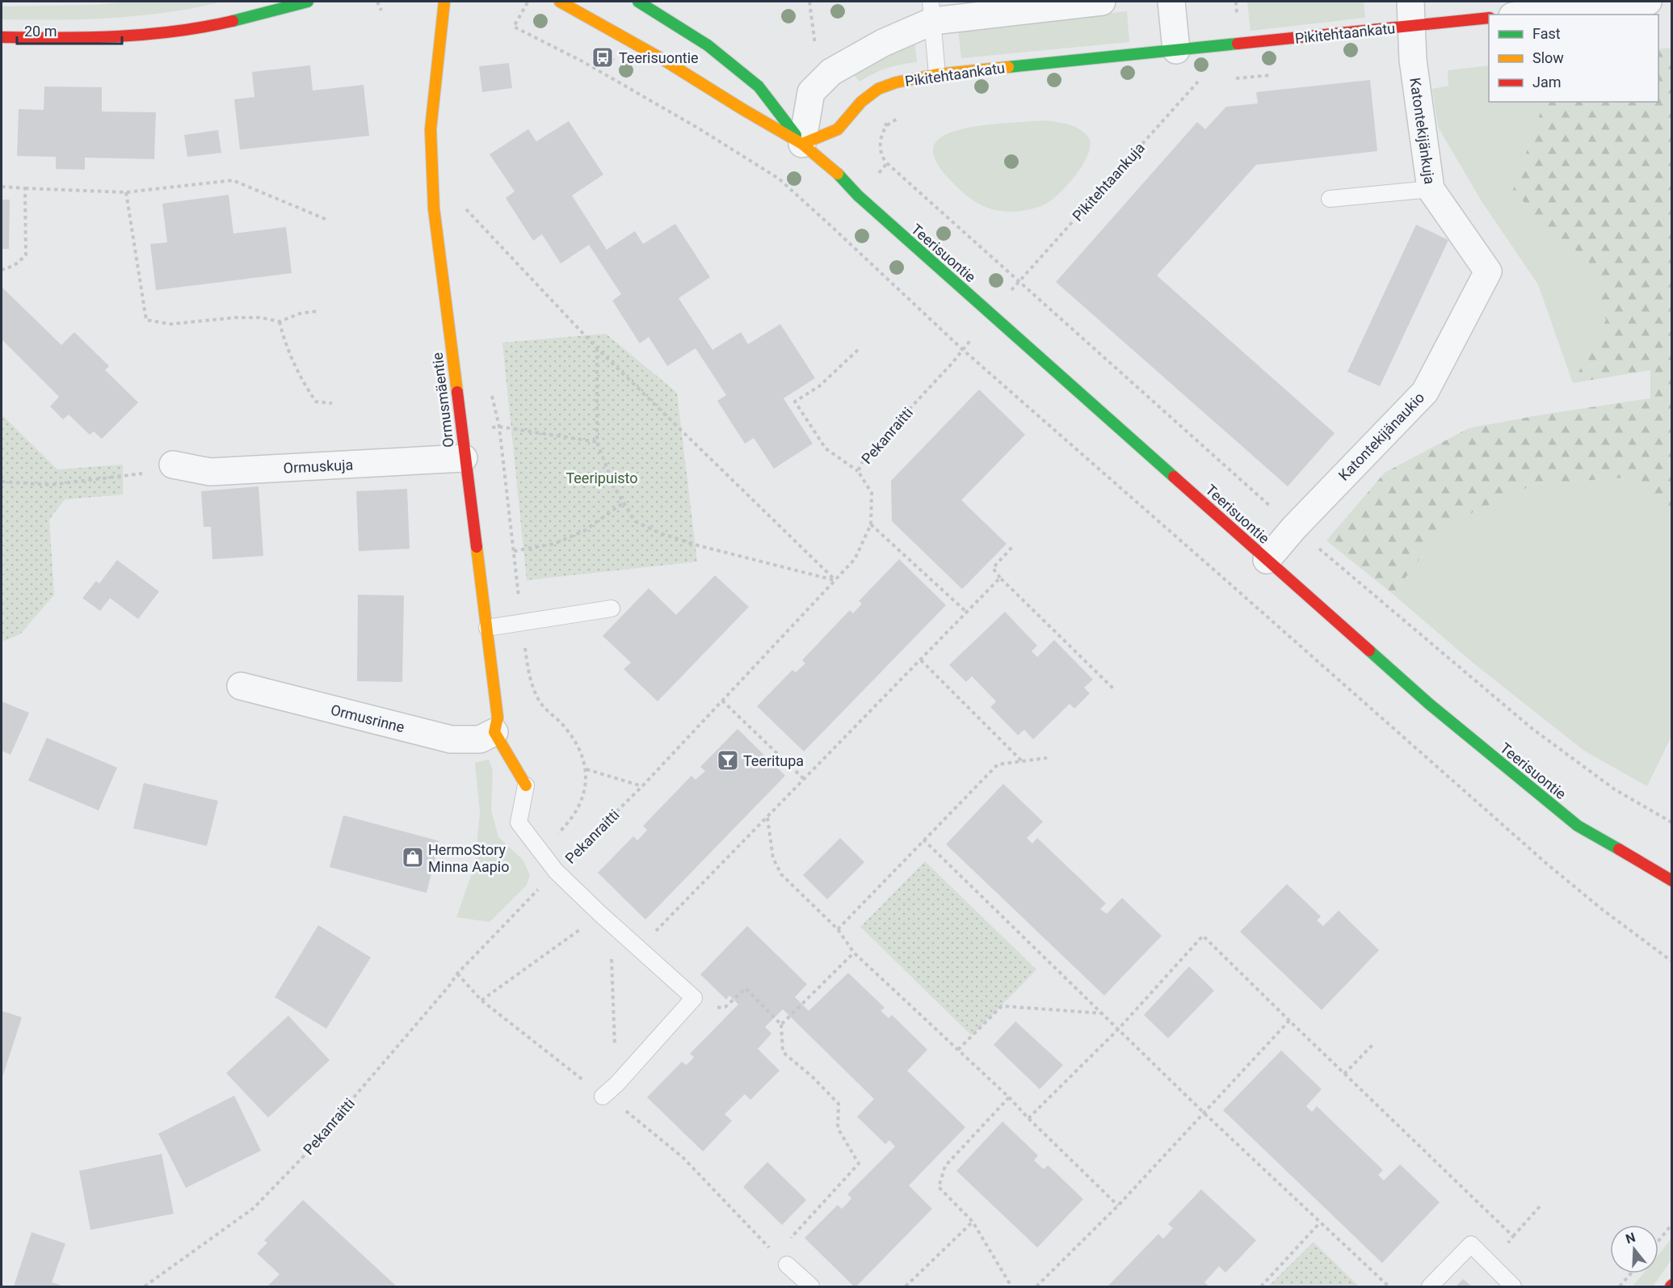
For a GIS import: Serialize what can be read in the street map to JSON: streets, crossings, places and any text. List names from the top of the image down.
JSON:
{
  "streets": {
    "main road": ["Pikitehtaankatu", "Teerisuontie", "Ormusmäentie"],
    "street": [
      "Katontekijänkuja",
      "Katontekijänaukio",
      "Ormuskuja",
      "Ormusrinne"
    ],
    "path": ["Pikitehtaankuja", "Pekanraitti"]
  },
  "crossings": [
    ["Pikitehtaankatu", "Katontekijänkuja"],
    ["Pikitehtaankatu", "Teerisuontie"],
    ["Katontekijänkuja", "Katontekijänaukio"],
    ["Teerisuontie", "Katontekijänaukio"],
    ["Ormusmäentie", "Ormuskuja"],
    ["Ormusmäentie", "Ormusrinne"]
  ],
  "parks": ["Teeripuisto"],
  "places": {
    "bus stop": ["Teerisuontie"],
    "bar": ["Teeritupa"],
    "shop": ["HermoStory Minna Aapio"]
  },
  "legend": ["Fast", "Slow", "Jam"],
  "scale_bar": "20 m",
  "north": "top"
}
